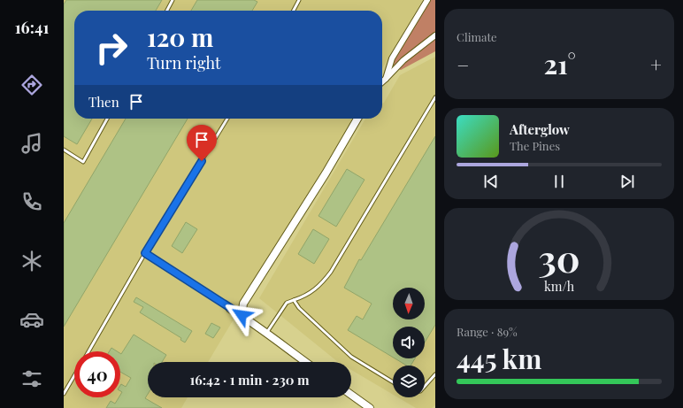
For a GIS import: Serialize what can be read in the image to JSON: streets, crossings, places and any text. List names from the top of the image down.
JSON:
{
  "north": "bottom",
  "page": {
    "tabs": "16:41",
    "tile": [
      "Climate",
      ["Range · 89%", "445 km"]
    ],
    "turn": ["120 m", "Turn right"],
    "heat": ["−", "21°", "+"],
    "then": "Then",
    "song": ["Afterglow", "The Pines"],
    "limit": "40",
    "trip": "16:42 · 1 min · 230 m",
    "gauge": ["30", "km/h"]
  }
}
